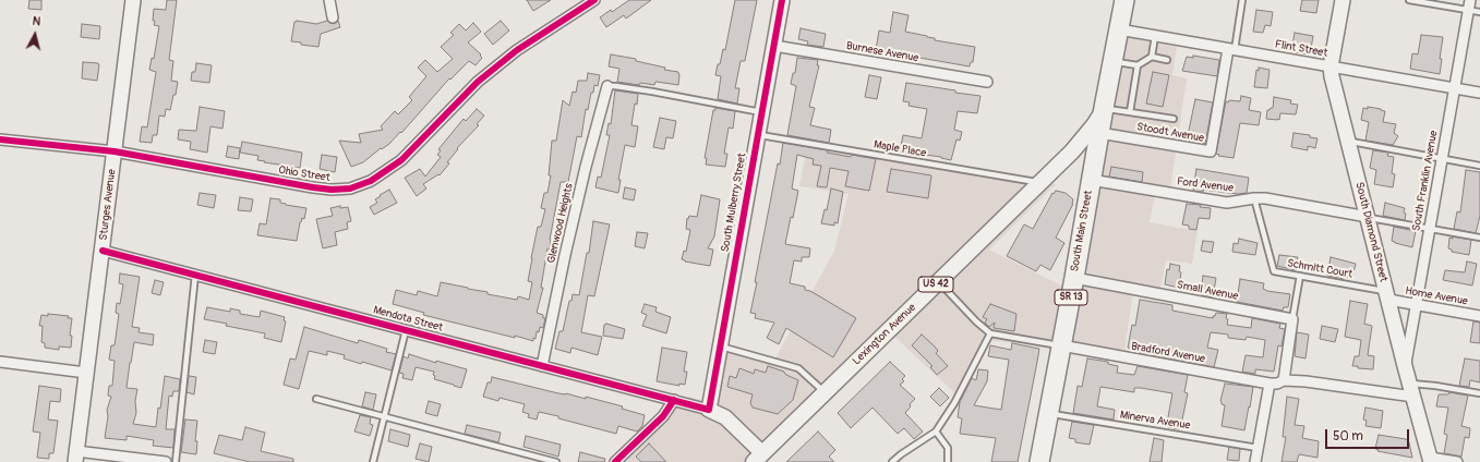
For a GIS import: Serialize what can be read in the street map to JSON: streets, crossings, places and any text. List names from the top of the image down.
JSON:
{
  "streets": {
    "highway": ["South Main Street", "US 42", "SR 13"],
    "main road": ["Lexington Avenue"],
    "street": [
      "Flint Street",
      "Burnese Avenue",
      "Stoodt Avenue",
      "Ohio Street",
      "South Franklin Avenue",
      "Ford Avenue",
      "South Mulberry Street",
      "Sturges Avenue",
      "Glenwood Heights",
      "South Diamond Street",
      "Small Avenue",
      "Home Avenue",
      "Mendota Street",
      "Bradford Avenue"
    ],
    "lane": ["Maple Place", "Schmitt Court", "Minerva Avenue"]
  },
  "crossings": [
    ["Flint Street", "Stoodt Avenue"],
    ["Flint Street", "South Franklin Avenue"],
    ["Flint Street", "South Main Street"],
    ["Flint Street", "South Diamond Street"],
    ["Burnese Avenue", "South Mulberry Street"],
    ["Stoodt Avenue", "South Main Street"],
    ["Maple Place", "South Mulberry Street"],
    ["Maple Place", "Lexington Avenue"],
    ["Ohio Street", "Sturges Avenue"],
    ["South Franklin Avenue", "South Diamond Street"],
    ["South Franklin Avenue", "Home Avenue"],
    ["Ford Avenue", "South Main Street"],
    ["Ford Avenue", "South Diamond Street"],
    ["Ford Avenue", "Schmitt Court"],
    ["South Mulberry Street", "Mendota Street"],
    ["Sturges Avenue", "Mendota Street"],
    ["Glenwood Heights", "Mendota Street"],
    ["South Main Street", "Small Avenue"],
    ["South Main Street", "Lexington Avenue"],
    ["South Main Street", "Bradford Avenue"],
    ["South Main Street", "Minerva Avenue"],
    ["South Diamond Street", "Schmitt Court"],
    ["South Diamond Street", "Home Avenue"],
    ["Schmitt Court", "Home Avenue"],
    ["Mendota Street", "Lexington Avenue"]
  ],
  "scale_bar": "50 m",
  "north": "top"
}
